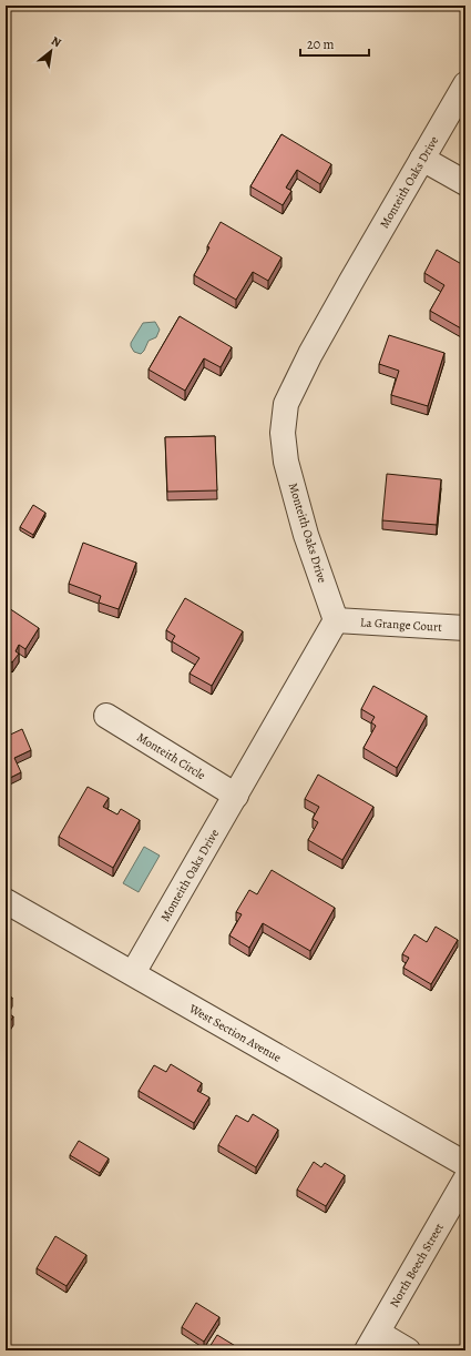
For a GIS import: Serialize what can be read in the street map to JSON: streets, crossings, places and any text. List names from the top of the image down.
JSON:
{
  "streets": {
    "street": [
      "Monteith Oaks Drive",
      "La Grange Court",
      "Monteith Circle",
      "West Section Avenue",
      "North Beech Street"
    ]
  },
  "crossings": [
    ["Monteith Oaks Drive", "La Grange Court"],
    ["Monteith Oaks Drive", "Monteith Circle"],
    ["Monteith Oaks Drive", "West Section Avenue"]
  ],
  "scale_bar": "20 m",
  "north": "top right"
}
